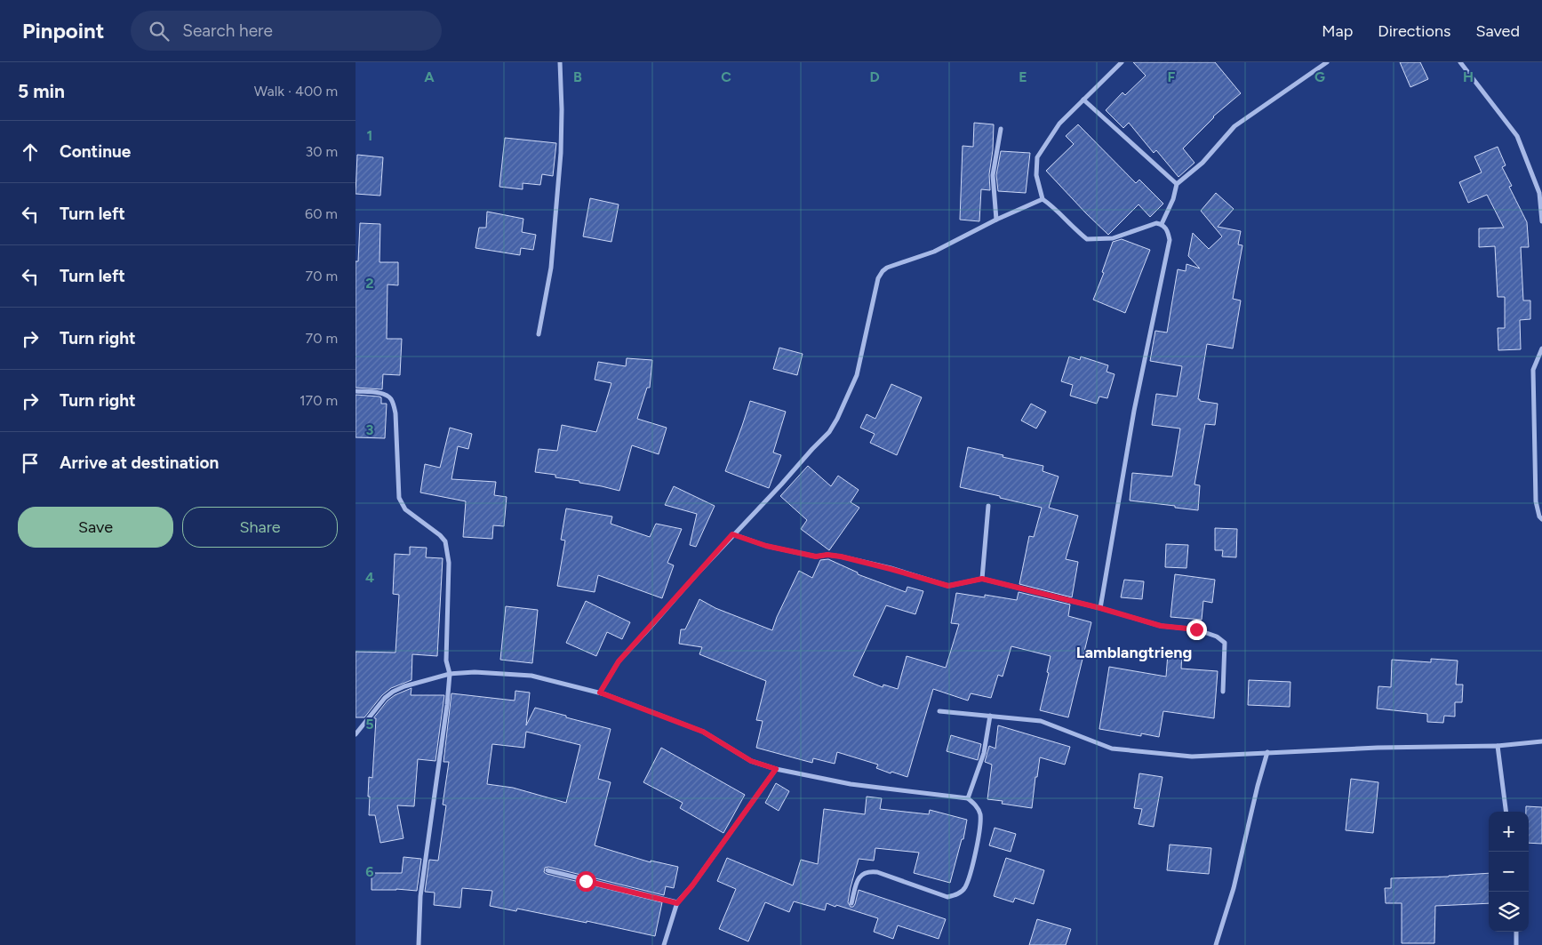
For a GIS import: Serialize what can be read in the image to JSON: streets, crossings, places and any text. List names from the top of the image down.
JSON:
{
  "districts": ["Lamblangtrieng"],
  "page": {
    "header": "Pinpoint",
    "search": "Search here",
    "nav": ["Map", "Directions", "Saved"],
    "heading": ["5 min", "Walk · 400 m"],
    "list": [
      ["Continue", "30 m"],
      ["Turn left", "60 m"],
      ["Turn left", "70 m"],
      ["Turn right", "70 m"],
      ["Turn right", "170 m"],
      "Arrive at destination"
    ],
    "buttons": ["Save", "Share"],
    "map_buttons": ["+", "−"]
  },
  "grid": {
    "columns": [
      "A",
      "B",
      "C",
      "D",
      "E",
      "F",
      "G",
      "H"
    ],
    "rows": [
      "1",
      "2",
      "3",
      "4",
      "5",
      "6"
    ]
  }
}
